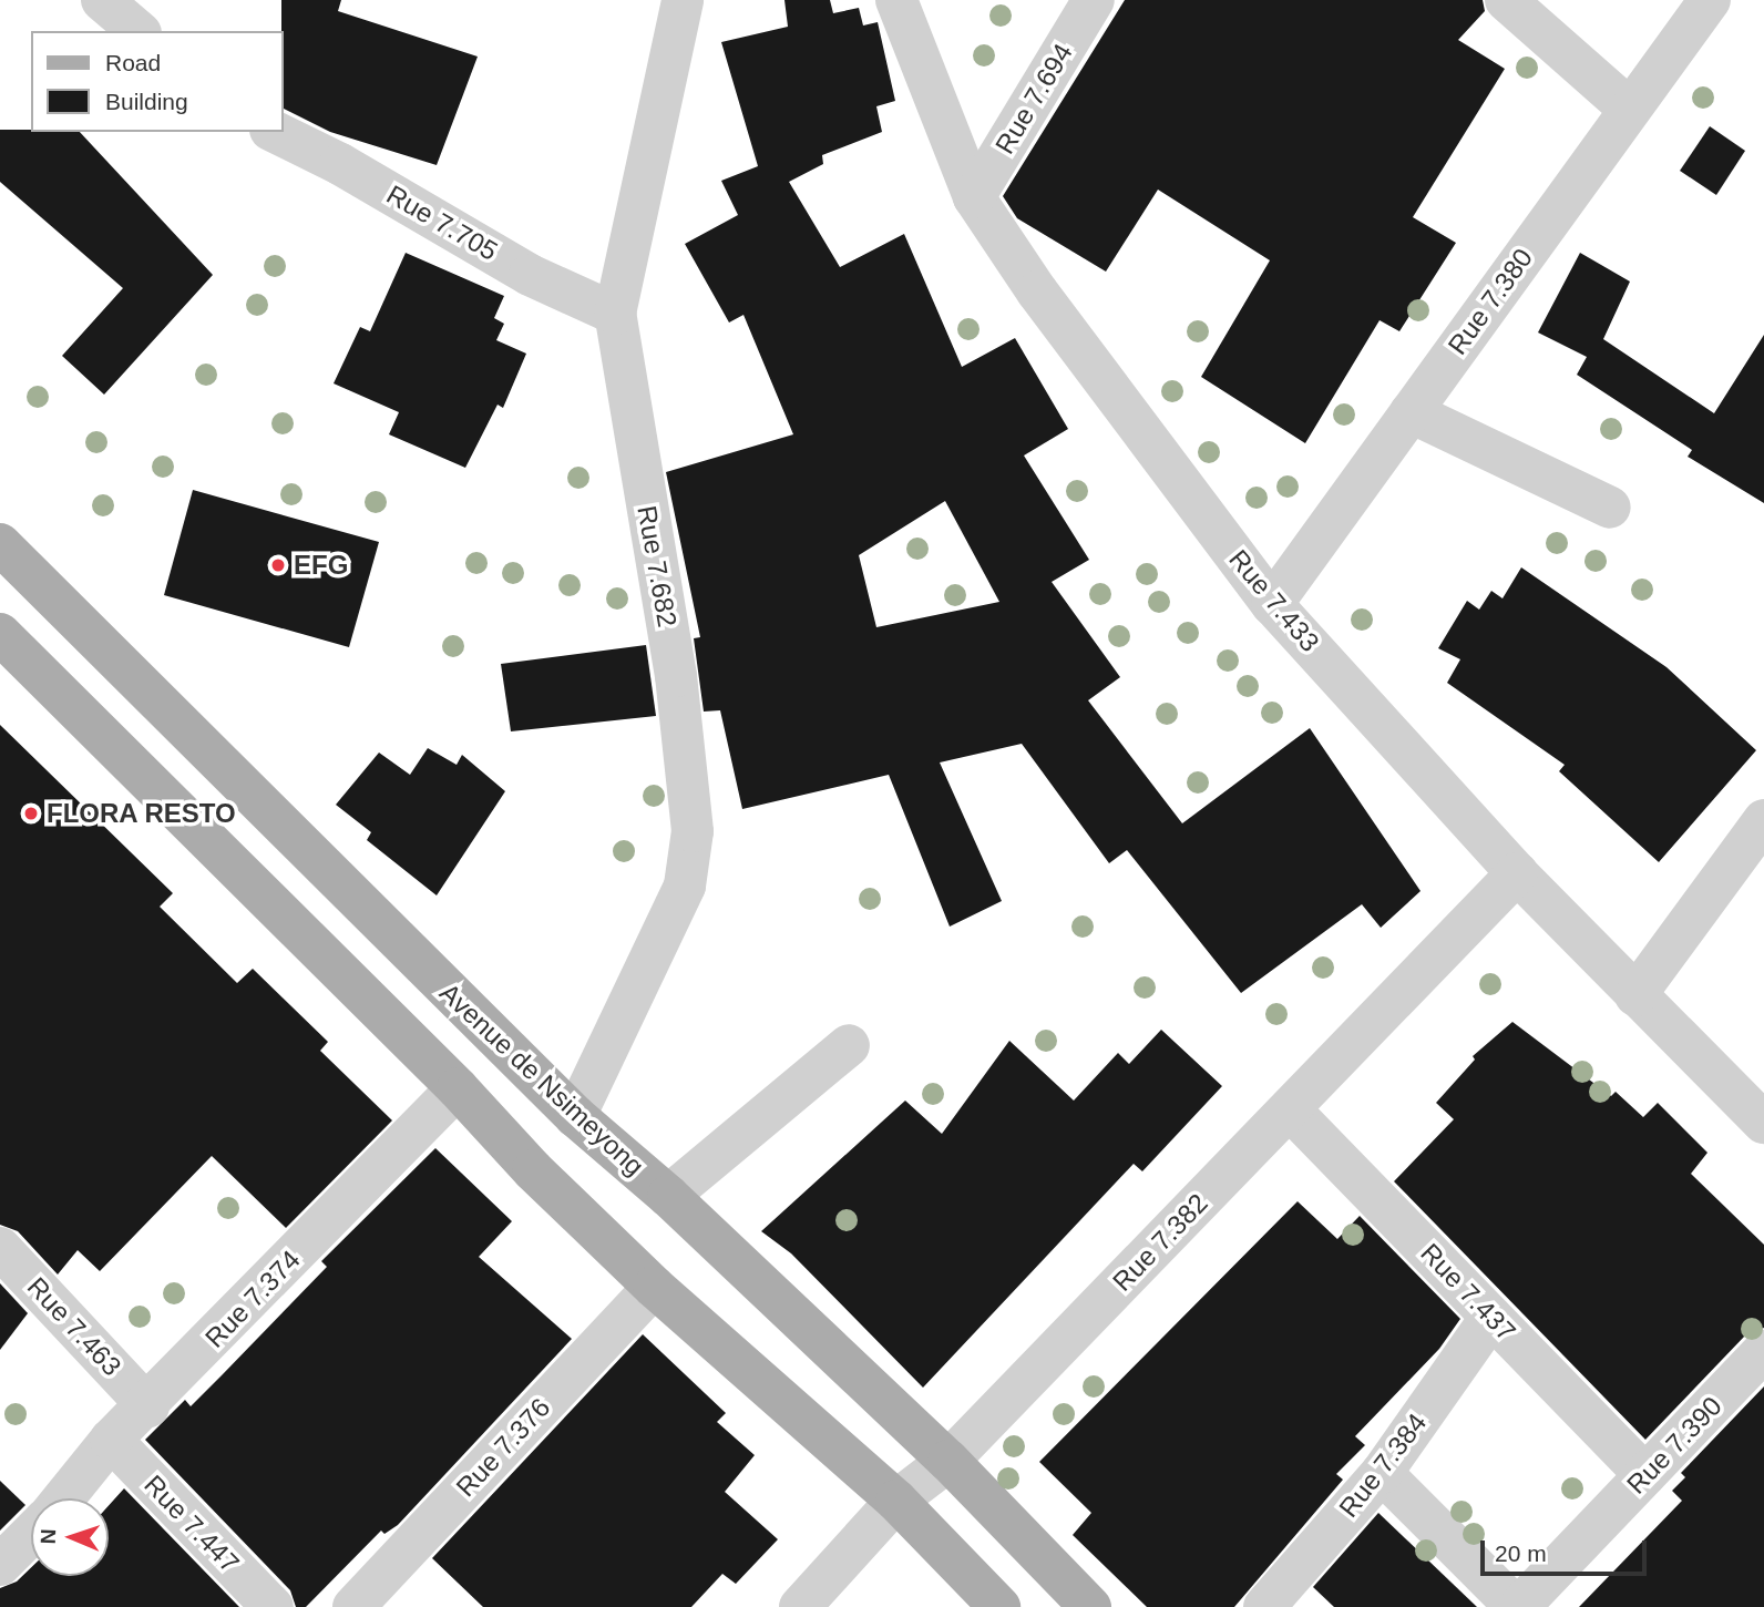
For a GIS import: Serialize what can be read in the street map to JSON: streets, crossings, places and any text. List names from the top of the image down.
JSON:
{
  "streets": {
    "main road": ["Avenue de Nsimeyong"],
    "street": [
      "Rue 7.694",
      "Rue 7.705",
      "Rue 7.380",
      "Rue 7.682",
      "Rue 7.433",
      "Rue 7.382",
      "Rue 7.437",
      "Rue 7.374",
      "Rue 7.463",
      "Rue 7.390",
      "Rue 7.376",
      "Rue 7.384",
      "Rue 7.447"
    ]
  },
  "crossings": [
    ["Rue 7.694", "Rue 7.433"],
    ["Rue 7.705", "Rue 7.682"],
    ["Rue 7.380", "Rue 7.433"],
    ["Rue 7.682", "Avenue de Nsimeyong"],
    ["Rue 7.433", "Rue 7.382"],
    ["Avenue de Nsimeyong", "Rue 7.382"],
    ["Rue 7.382", "Rue 7.437"],
    ["Rue 7.437", "Rue 7.390"],
    ["Rue 7.437", "Rue 7.384"],
    ["Rue 7.374", "Rue 7.463"],
    ["Rue 7.374", "Rue 7.447"]
  ],
  "places": ["EFG", "FLORA RESTO"],
  "legend": ["Road", "Building"],
  "scale_bar": "20 m",
  "north": "left"
}
